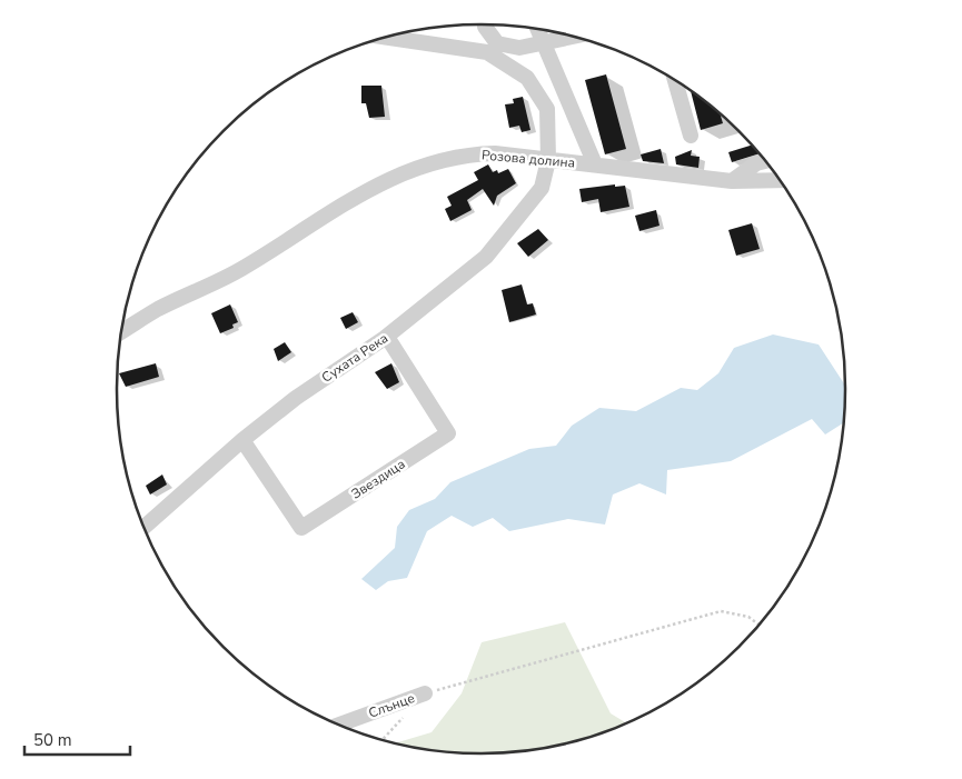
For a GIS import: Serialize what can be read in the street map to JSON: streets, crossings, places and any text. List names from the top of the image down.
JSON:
{
  "streets": {
    "street": [
      "Розова долина",
      "Сухата Река",
      "Звездица",
      "Слънце"
    ]
  },
  "crossings": [
    ["Розова долина", "Сухата Река"],
    ["Сухата Река", "Звездица"]
  ],
  "scale_bar": "50 m"
}
